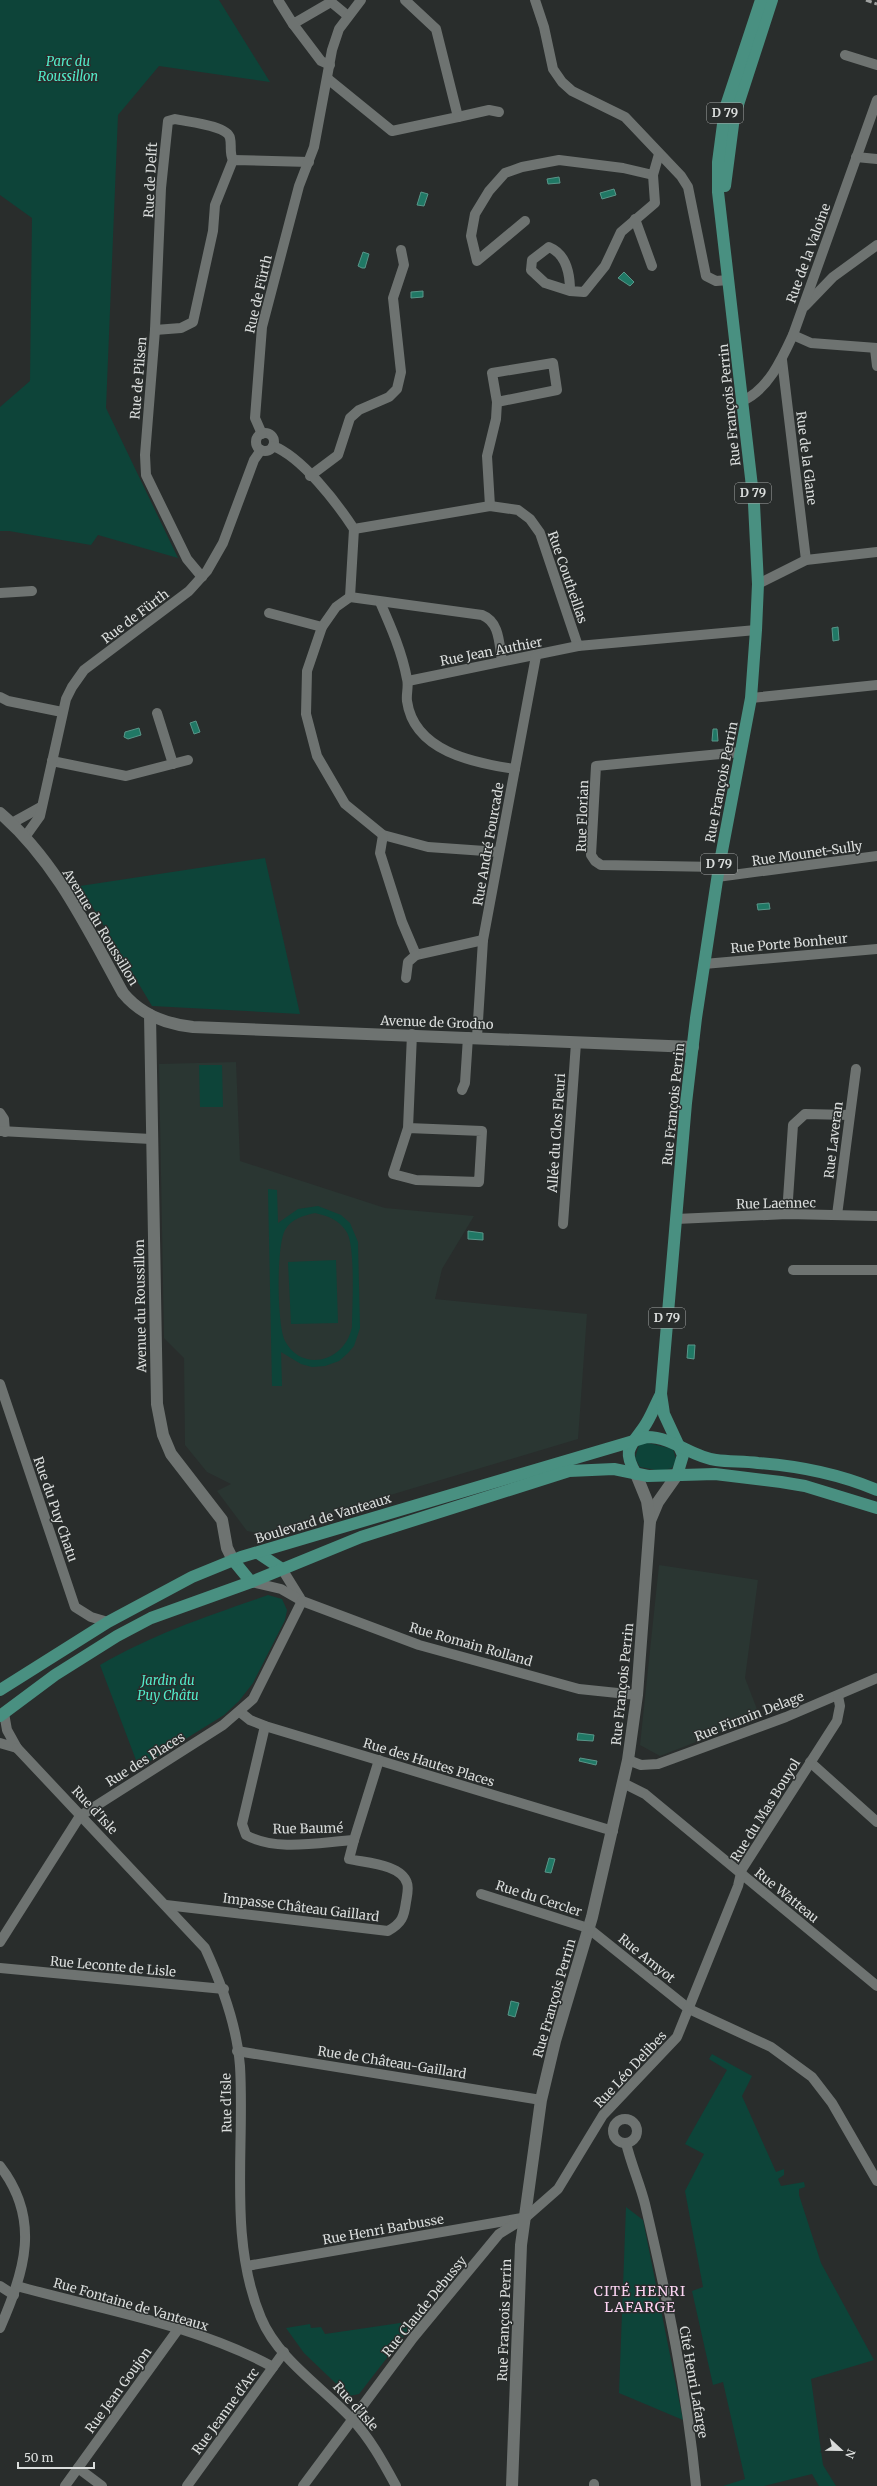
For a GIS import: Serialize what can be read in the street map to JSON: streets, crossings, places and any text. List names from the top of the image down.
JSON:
{
  "streets": {
    "main road": [
      "D 79",
      "Rue François Perrin",
      "Avenue du Roussillon",
      "Boulevard de Vanteaux"
    ],
    "street": [
      "Rue de Delft",
      "Rue de la Valoine",
      "Rue de Fürth",
      "Rue de Pilsen",
      "Rue de la Glane",
      "Rue Coutheillas",
      "Rue Jean Authier",
      "Rue Florian",
      "Rue André Fourcade",
      "Rue Mounet-Sully",
      "Rue Porte Bonheur",
      "Avenue de Grodno",
      "Allée du Clos Fleuri",
      "Rue Laveran",
      "Rue Laennec",
      "Rue du Puy Chatu",
      "Rue Romain Rolland",
      "Rue Firmin Delage",
      "Rue des Places",
      "Rue des Hautes Places",
      "Rue d'Isle",
      "Rue du Mas Bouyol",
      "Rue Baumé",
      "Rue Watteau",
      "Rue du Cercler",
      "Impasse Château Gaillard",
      "Rue Amyot",
      "Rue Leconte de Lisle",
      "Rue de Château-Gaillard",
      "Rue Léo Delibes",
      "Rue Henri Barbusse",
      "Rue Fontaine de Vanteaux",
      "Rue Claude Debussy",
      "Cité Henri Lafarge",
      "Rue Jean Goujon",
      "Rue Jeanne d'Arc"
    ]
  },
  "crossings": [
    ["D 79", "Rue François Perrin"],
    ["Rue de Delft", "Rue de Pilsen"],
    ["Rue de la Valoine", "Rue François Perrin"],
    ["Rue de la Valoine", "Rue de la Glane"],
    ["Rue de Fürth", "Rue de Pilsen"],
    ["Rue de Fürth", "Avenue du Roussillon"],
    ["Rue François Perrin", "Rue Florian"],
    ["Rue François Perrin", "Rue Mounet-Sully"],
    ["Rue François Perrin", "Rue Porte Bonheur"],
    ["Rue François Perrin", "Avenue de Grodno"],
    ["Rue François Perrin", "Rue Laennec"],
    ["Rue François Perrin", "Boulevard de Vanteaux"],
    ["Rue François Perrin", "Rue Romain Rolland"],
    ["Rue François Perrin", "Rue Firmin Delage"],
    ["Rue François Perrin", "Rue des Hautes Places"],
    ["Rue François Perrin", "Rue Watteau"],
    ["Rue François Perrin", "Rue du Cercler"],
    ["Rue François Perrin", "Rue Amyot"],
    ["Rue François Perrin", "Rue de Château-Gaillard"],
    ["Rue François Perrin", "Rue Léo Delibes"],
    ["Rue François Perrin", "Rue Henri Barbusse"],
    ["Rue François Perrin", "Rue Claude Debussy"],
    ["Rue Coutheillas", "Rue Jean Authier"],
    ["Rue Jean Authier", "Rue André Fourcade"],
    ["Rue Florian", "Rue Mounet-Sully"],
    ["Rue André Fourcade", "Avenue de Grodno"],
    ["Avenue du Roussillon", "Avenue de Grodno"],
    ["Avenue du Roussillon", "Boulevard de Vanteaux"],
    ["Avenue du Roussillon", "Rue Romain Rolland"],
    ["Avenue de Grodno", "Allée du Clos Fleuri"],
    ["Rue Laveran", "Rue Laennec"],
    ["Rue du Puy Chatu", "Boulevard de Vanteaux"],
    ["Rue Romain Rolland", "Rue des Places"],
    ["Rue Firmin Delage", "Rue du Mas Bouyol"],
    ["Rue des Places", "Rue des Hautes Places"],
    ["Rue des Places", "Rue d'Isle"],
    ["Rue des Hautes Places", "Rue Baumé"],
    ["Rue d'Isle", "Impasse Château Gaillard"],
    ["Rue d'Isle", "Rue Leconte de Lisle"],
    ["Rue d'Isle", "Rue de Château-Gaillard"],
    ["Rue d'Isle", "Rue Henri Barbusse"],
    ["Rue d'Isle", "Rue Claude Debussy"],
    ["Rue d'Isle", "Rue Jeanne d'Arc"],
    ["Rue du Mas Bouyol", "Rue Watteau"],
    ["Rue du Mas Bouyol", "Rue Amyot"],
    ["Rue du Mas Bouyol", "Rue Léo Delibes"],
    ["Rue Baumé", "Impasse Château Gaillard"],
    ["Rue du Cercler", "Rue Amyot"],
    ["Rue Amyot", "Rue Léo Delibes"],
    ["Rue Léo Delibes", "Rue Henri Barbusse"],
    ["Rue Léo Delibes", "Rue Claude Debussy"],
    ["Rue Henri Barbusse", "Rue Claude Debussy"],
    ["Rue Fontaine de Vanteaux", "Rue Jean Goujon"],
    ["Rue Fontaine de Vanteaux", "Rue Jeanne d'Arc"]
  ],
  "districts": ["CITÉ HENRI LAFARGE"],
  "parks": ["Parc du Roussillon", "Jardin du Puy Châtu"],
  "scale_bar": "50 m",
  "north": "right"
}
